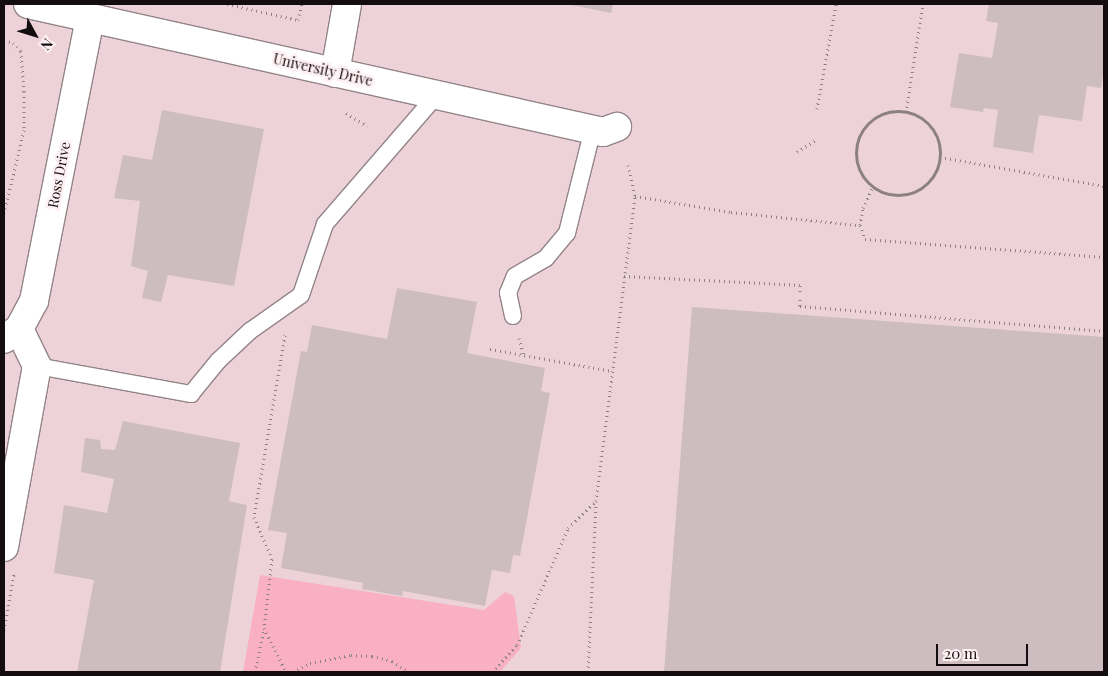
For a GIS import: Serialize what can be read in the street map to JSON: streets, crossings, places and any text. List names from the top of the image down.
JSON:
{
  "streets": {
    "street": ["University Drive", "Ross Drive"]
  },
  "crossings": [
    ["University Drive", "Ross Drive"]
  ],
  "scale_bar": "20 m",
  "north": "bottom right"
}
